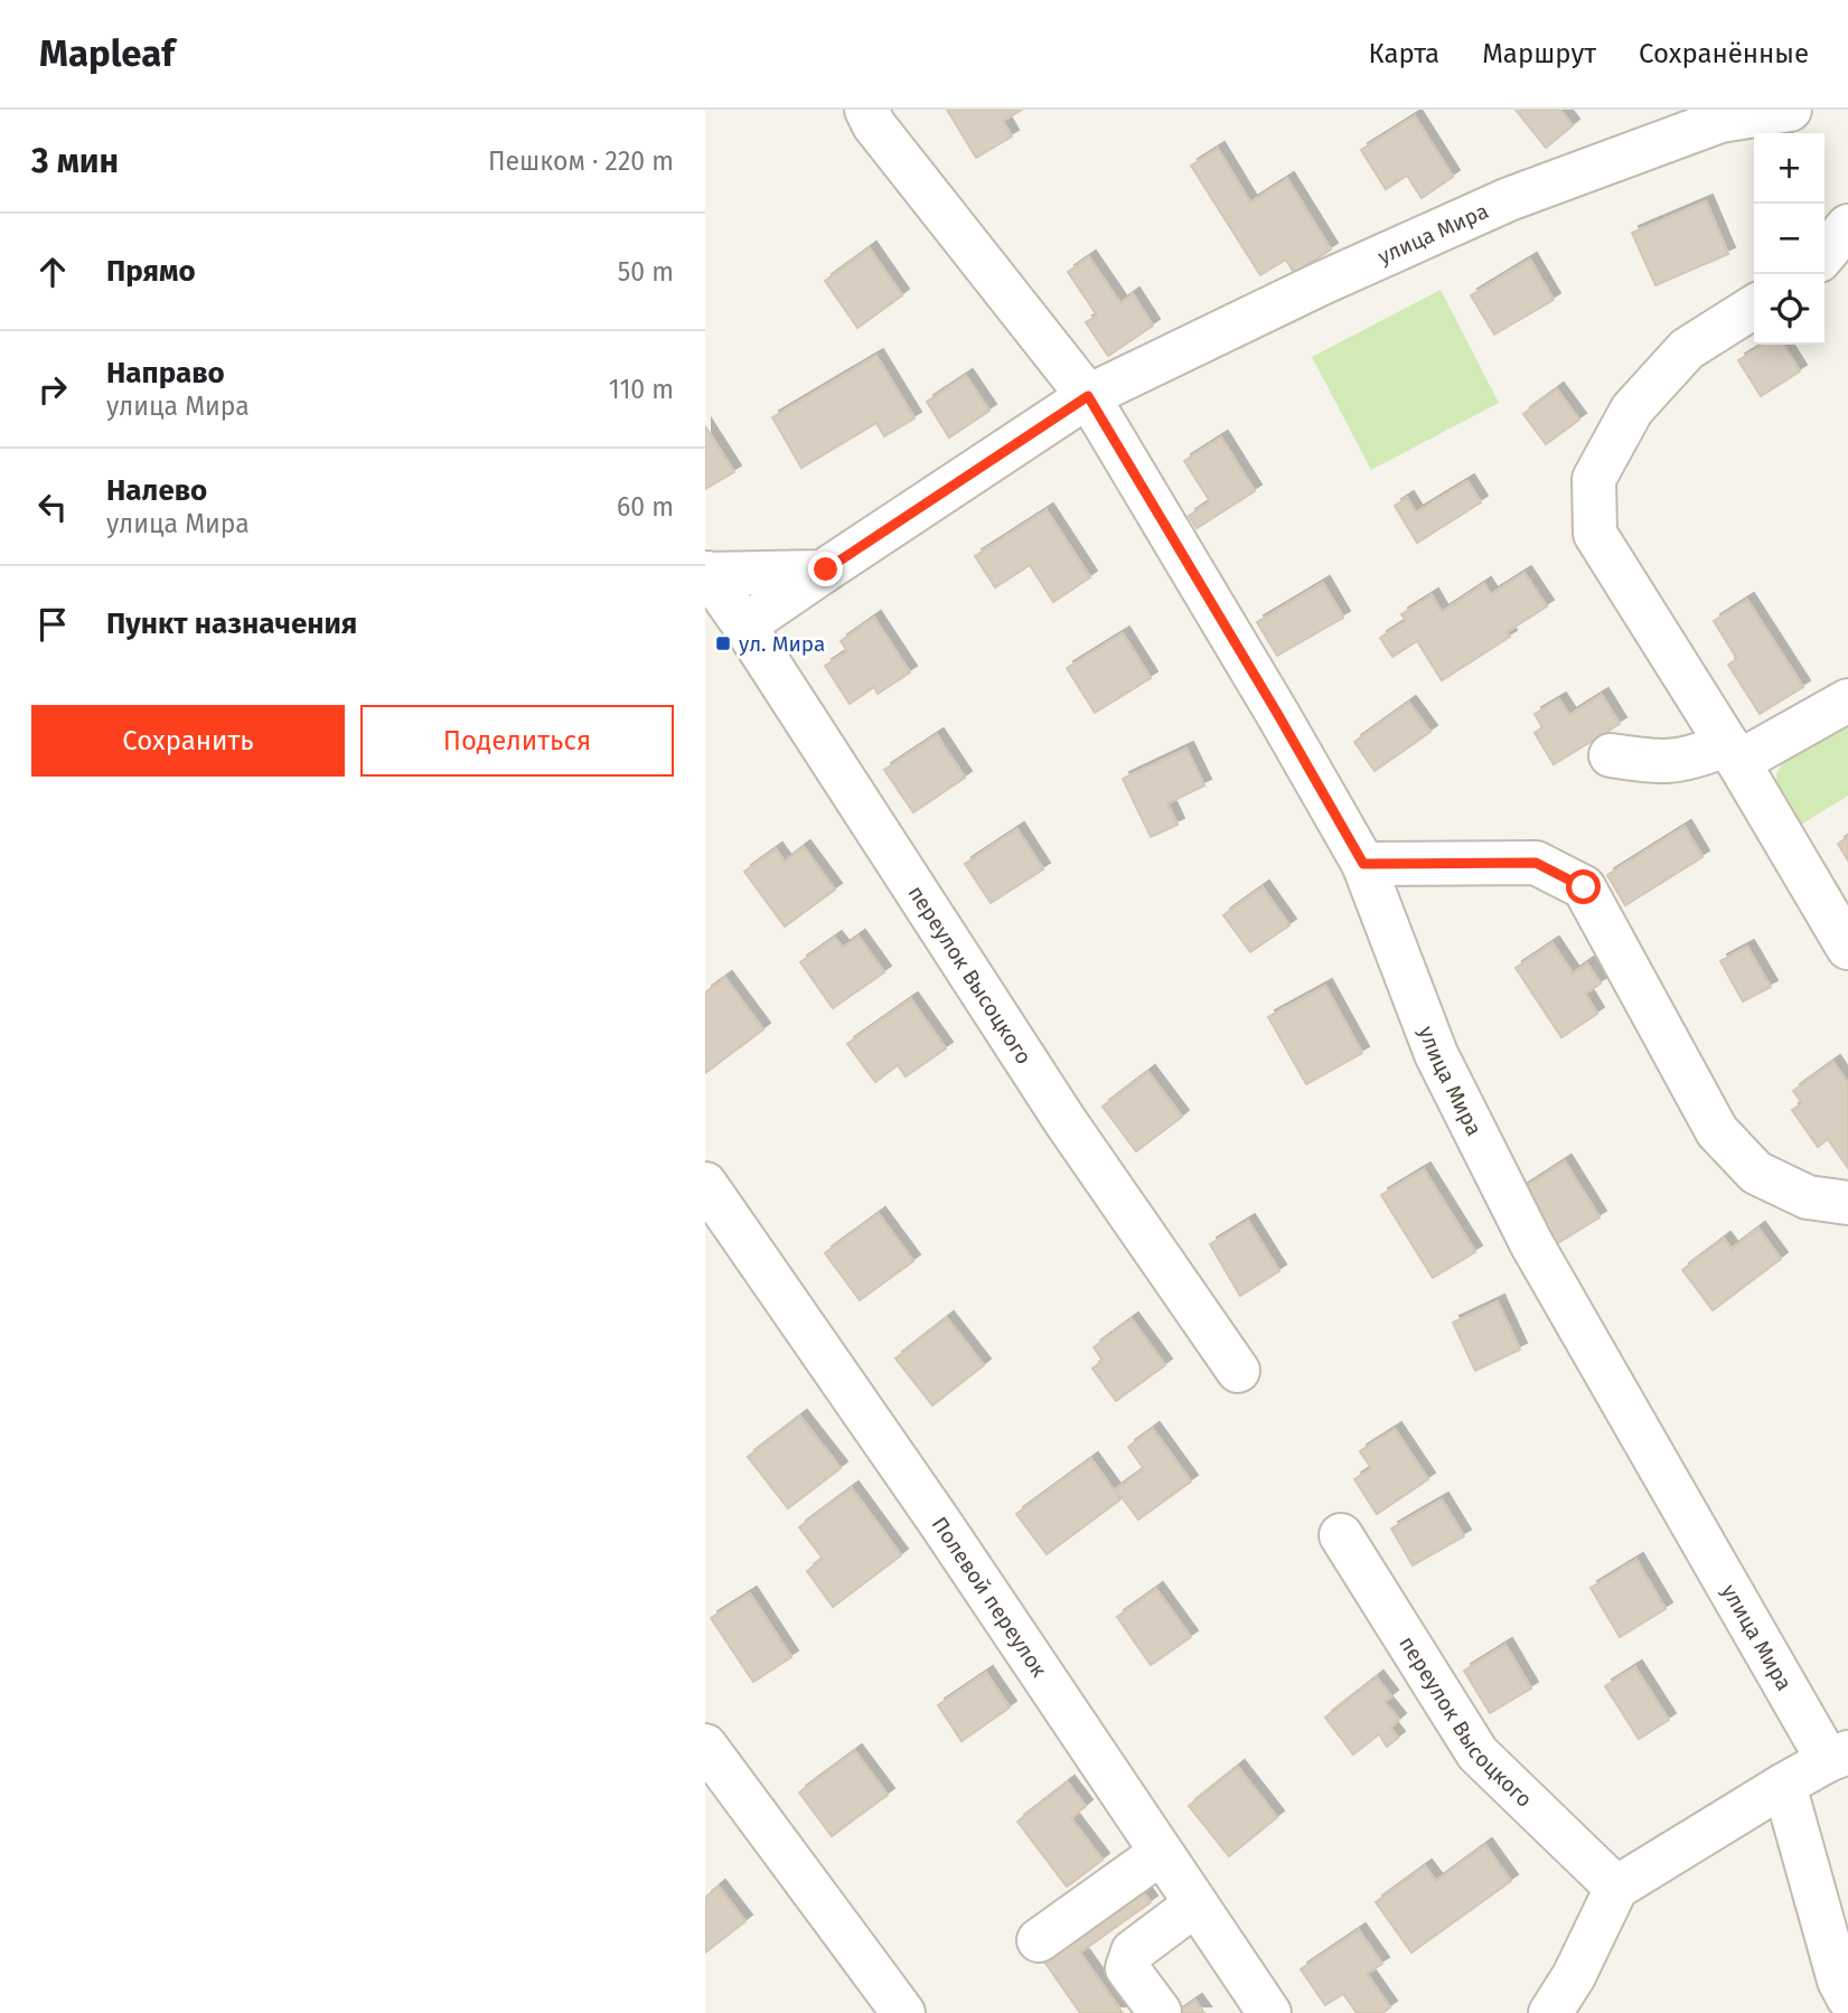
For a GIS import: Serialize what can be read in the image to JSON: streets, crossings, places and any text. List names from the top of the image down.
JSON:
{
  "streets": {
    "street": ["улица Мира", "переулок Высоцкого", "Полевой переулок"]
  },
  "crossings": [
    ["улица Мира", "переулок Высоцкого"]
  ],
  "places": {
    "transit": ["ул. Мира"]
  },
  "page": {
    "header": "Mapleaf",
    "nav": ["Карта", "Маршрут", "Сохранённые"],
    "heading": ["3 мин", "Пешком · 220 m"],
    "map_buttons": ["+", "−"],
    "list": [
      ["Прямо", "50 m"],
      ["Направо", "улица Мира", "110 m"],
      ["Налево", "улица Мира", "60 m"],
      "Пункт назначения"
    ],
    "buttons": ["Сохранить", "Поделиться"]
  }
}
